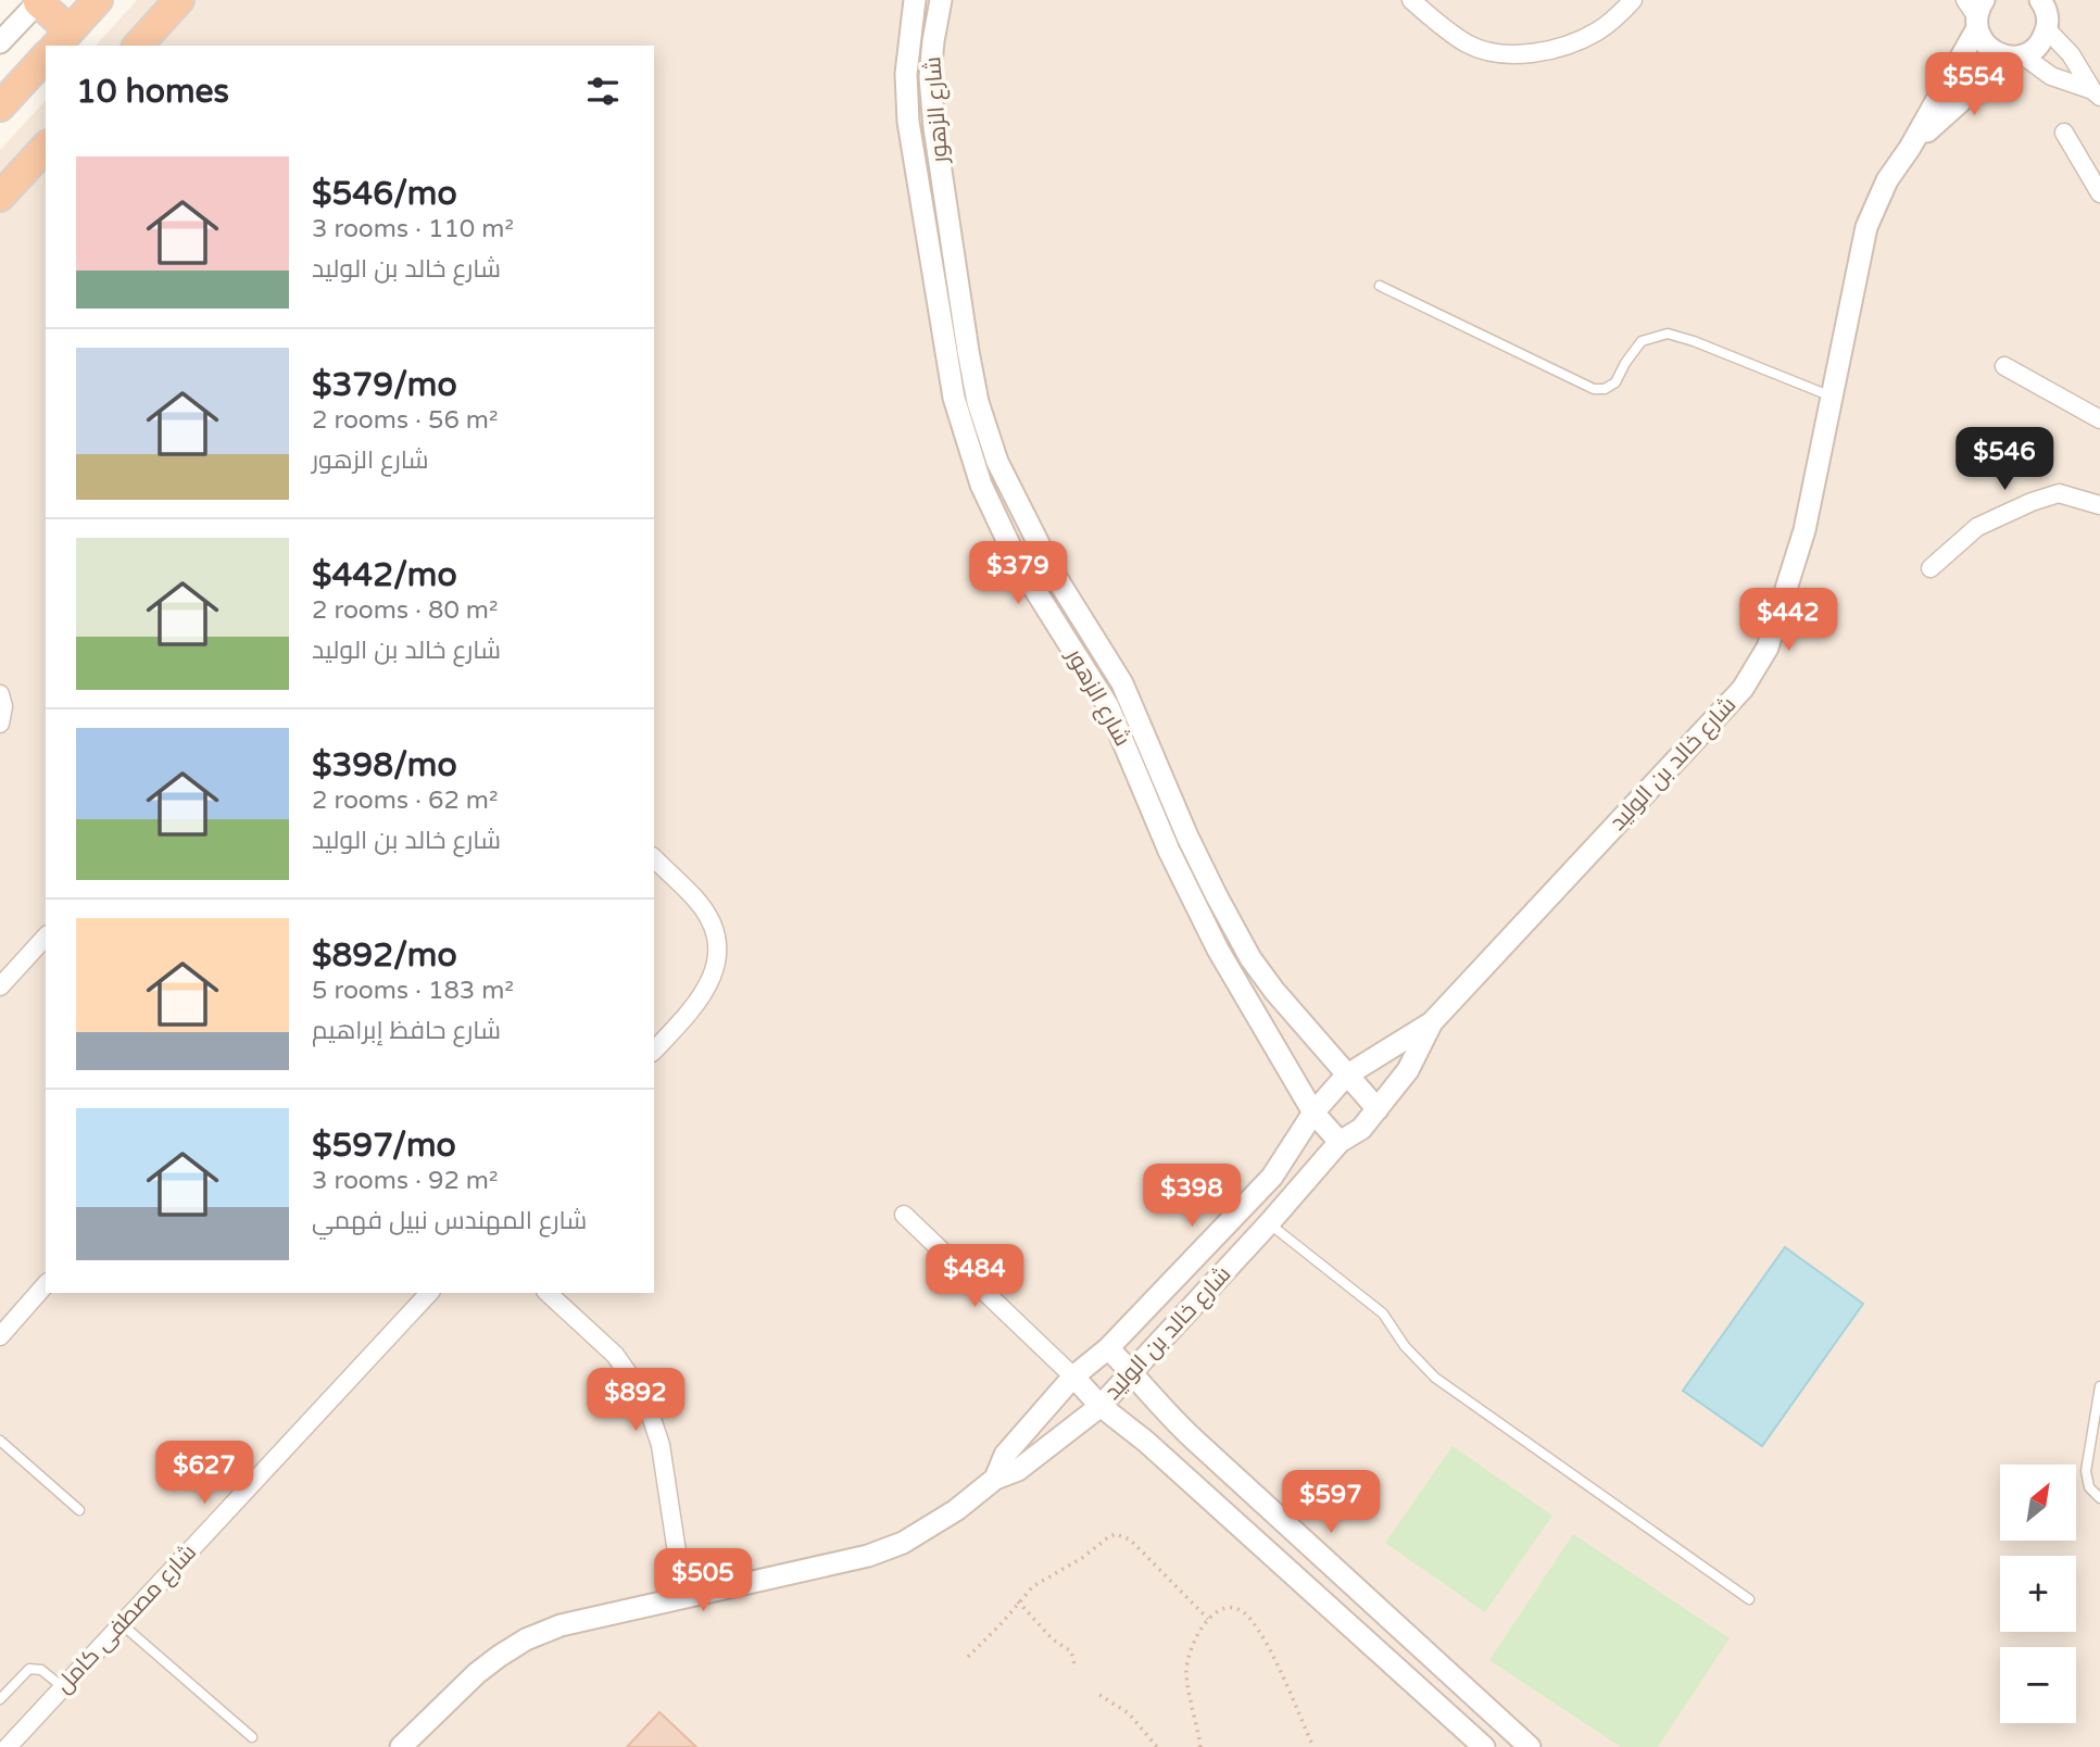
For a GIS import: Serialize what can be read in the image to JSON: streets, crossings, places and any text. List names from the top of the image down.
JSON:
{
  "streets": {
    "street": ["شارع الزهور", "شارع خالد بن الوليد", "شارع مصطفى كامل"]
  },
  "crossings": [
    ["شارع الزهور", "شارع خالد بن الوليد"]
  ],
  "north": "top right",
  "page": {
    "heading": "10 homes",
    "price": [
      "$554",
      "$546",
      "$379",
      "$442",
      "$398",
      "$484",
      "$892",
      "$627",
      "$597",
      "$505"
    ],
    "list": [
      {
        "name": "$546/mo",
        "note": "3 rooms · 110 m² · شارع خالد بن الوليد"
      },
      {
        "name": "$379/mo",
        "note": "2 rooms · 56 m² · شارع الزهور"
      },
      {
        "name": "$442/mo",
        "note": "2 rooms · 80 m² · شارع خالد بن الوليد"
      },
      {
        "name": "$398/mo",
        "note": "2 rooms · 62 m² · شارع خالد بن الوليد"
      },
      {
        "name": "$892/mo",
        "note": "5 rooms · 183 m² · شارع حافظ إبراهيم"
      },
      {
        "name": "$597/mo",
        "note": "3 rooms · 92 m² · شارع المهندس نبيل فهمي"
      }
    ],
    "map_buttons": ["+", "−"]
  }
}
